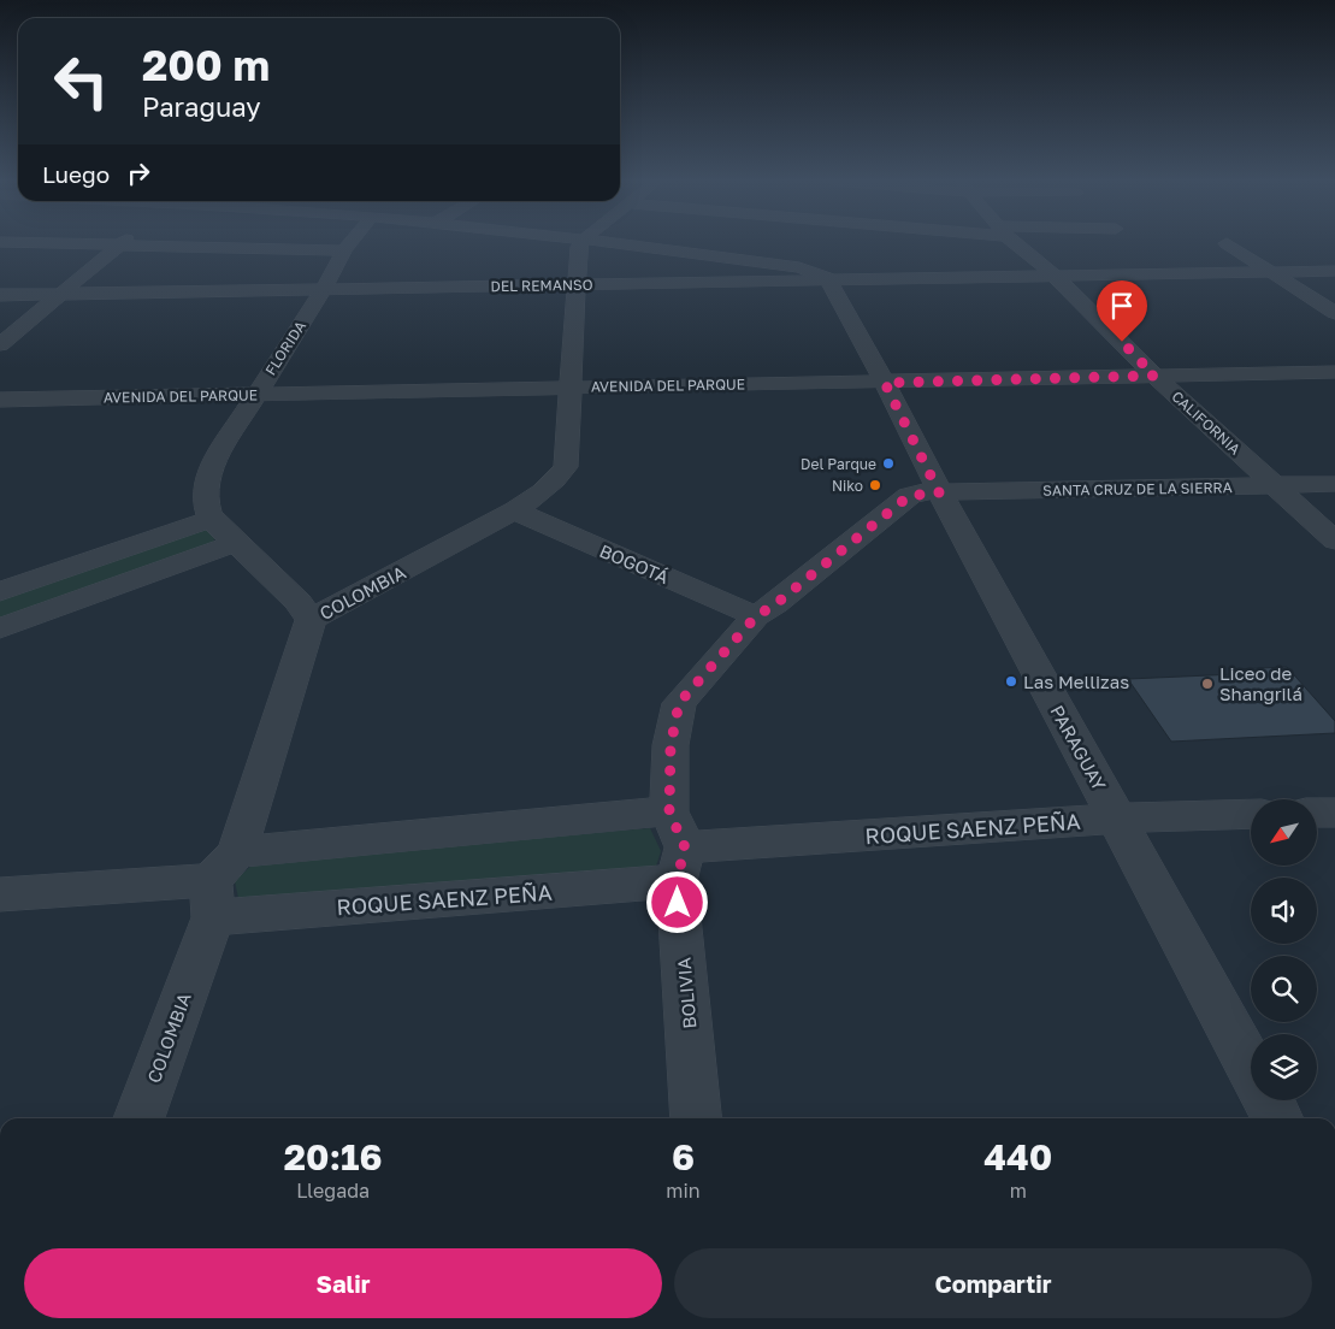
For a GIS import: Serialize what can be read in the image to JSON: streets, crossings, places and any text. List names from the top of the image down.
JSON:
{
  "streets": {
    "street": [
      "DEL REMANSO",
      "FLORIDA",
      "AVENIDA DEL PARQUE",
      "CALIFORNIA",
      "SANTA CRUZ DE LA SIERRA",
      "BOGOTÁ",
      "COLOMBIA",
      "PARAGUAY",
      "ROQUE SAENZ PEÑA",
      "BOLIVIA"
    ]
  },
  "crossings": [
    ["DEL REMANSO", "FLORIDA"],
    ["DEL REMANSO", "CALIFORNIA"],
    ["DEL REMANSO", "COLOMBIA"],
    ["DEL REMANSO", "PARAGUAY"],
    ["FLORIDA", "AVENIDA DEL PARQUE"],
    ["AVENIDA DEL PARQUE", "CALIFORNIA"],
    ["AVENIDA DEL PARQUE", "COLOMBIA"],
    ["AVENIDA DEL PARQUE", "PARAGUAY"],
    ["CALIFORNIA", "SANTA CRUZ DE LA SIERRA"],
    ["SANTA CRUZ DE LA SIERRA", "PARAGUAY"],
    ["SANTA CRUZ DE LA SIERRA", "BOLIVIA"],
    ["BOGOTÁ", "COLOMBIA"],
    ["BOGOTÁ", "BOLIVIA"],
    ["COLOMBIA", "ROQUE SAENZ PEÑA"],
    ["PARAGUAY", "ROQUE SAENZ PEÑA"],
    ["PARAGUAY", "BOLIVIA"],
    ["ROQUE SAENZ PEÑA", "BOLIVIA"]
  ],
  "places": [
    "Del Parque",
    "Niko",
    "Las Mellizas",
    "Liceo de Shangrilá"
  ],
  "north": "bottom left",
  "page": {
    "turn": ["200 m", "Paraguay"],
    "then": "Luego",
    "eta": [
      "20:16",
      "Llegada",
      "6",
      "min",
      "440",
      "m"
    ],
    "buttons": ["Salir", "Compartir"]
  }
}
